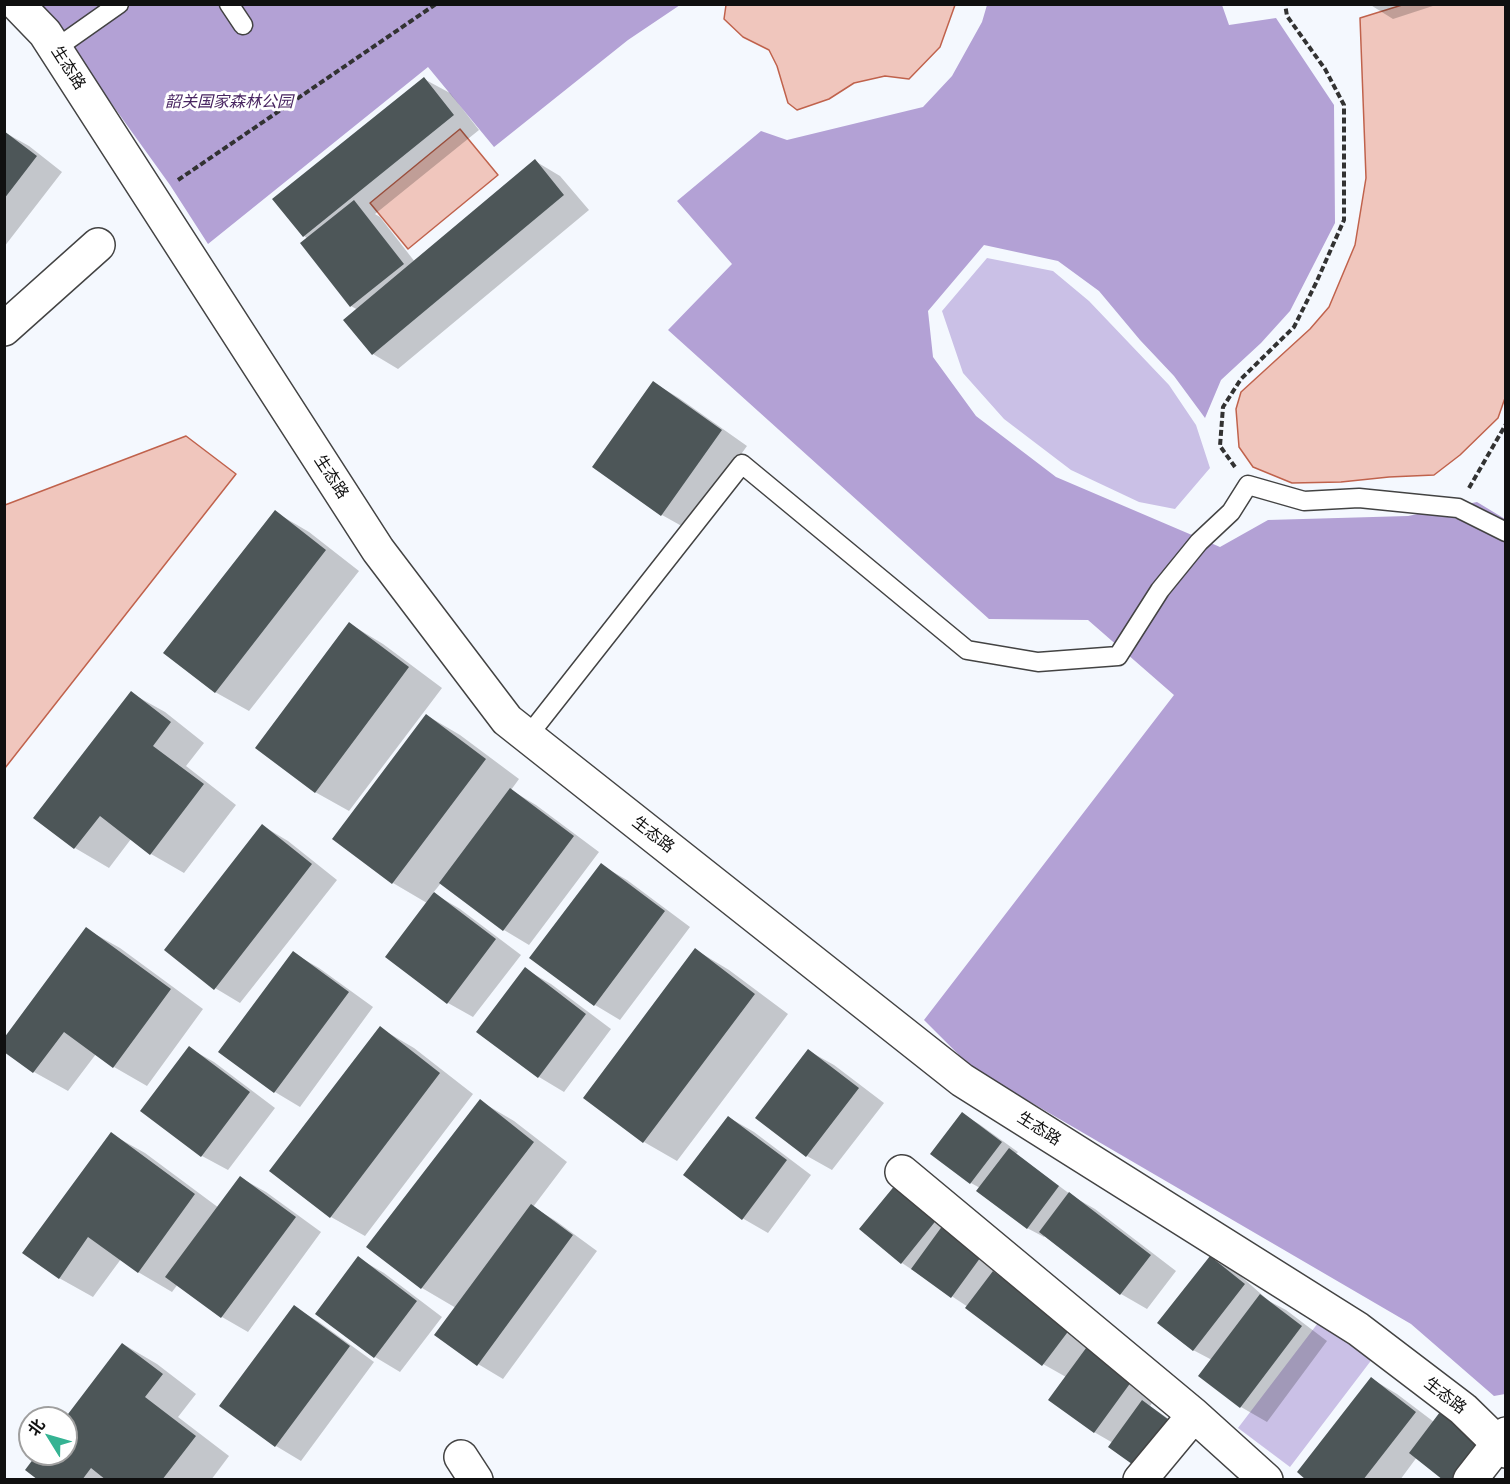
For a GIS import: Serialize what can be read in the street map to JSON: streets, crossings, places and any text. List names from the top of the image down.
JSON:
{
  "streets": {
    "street": ["生态路"]
  },
  "parks": ["韶关国家森林公园"],
  "north": "top left"
}
